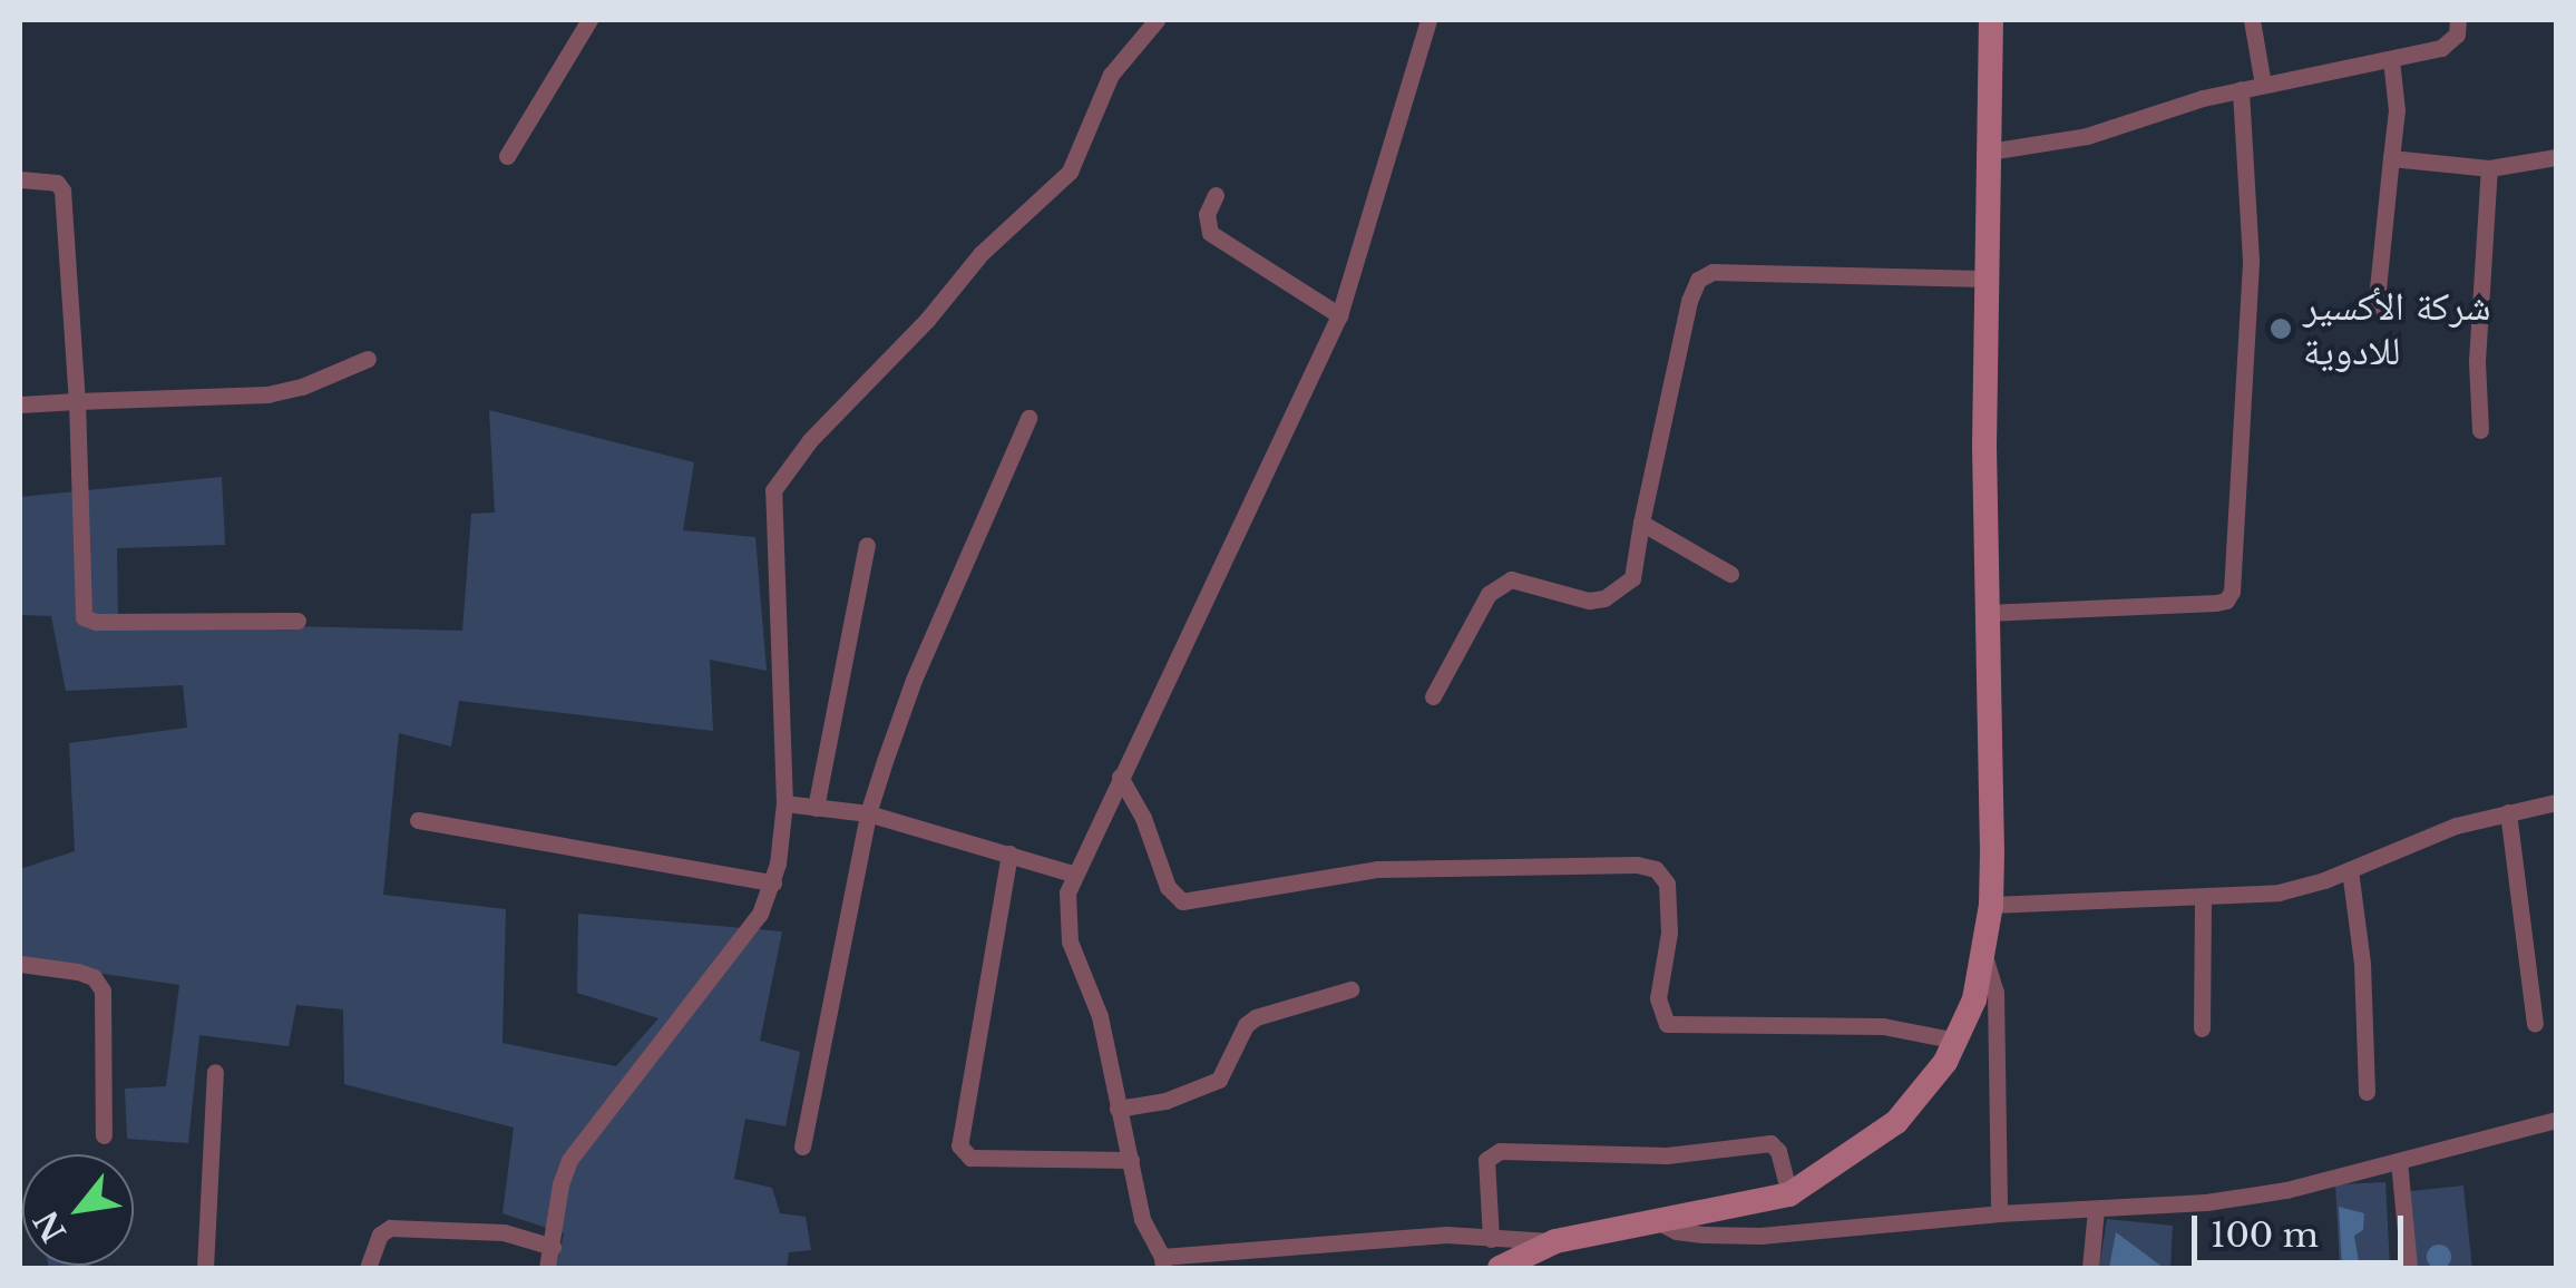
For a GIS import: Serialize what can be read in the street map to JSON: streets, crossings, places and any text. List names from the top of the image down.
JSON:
{
  "places": ["شركة الأكسير للادوية"],
  "scale_bar": "100 m",
  "north": "bottom left"
}
